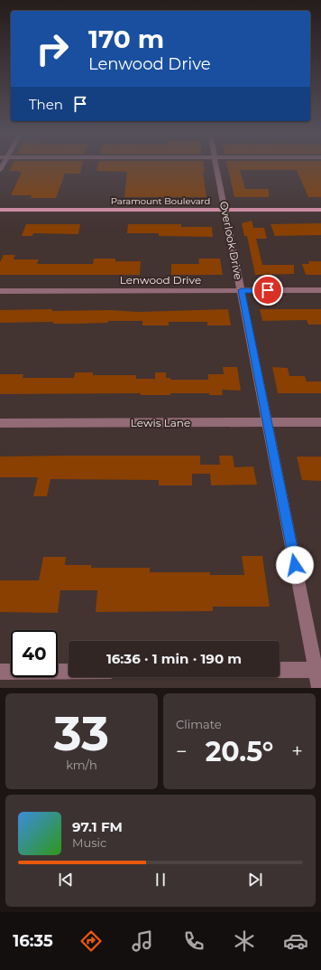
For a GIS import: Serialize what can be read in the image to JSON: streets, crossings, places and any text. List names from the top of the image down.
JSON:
{
  "streets": {
    "main road": ["Paramount Boulevard"],
    "street": ["Overlook Drive", "Lenwood Drive", "Lewis Lane"]
  },
  "crossings": [
    ["Paramount Boulevard", "Overlook Drive"],
    ["Overlook Drive", "Lenwood Drive"],
    ["Overlook Drive", "Lewis Lane"]
  ],
  "page": {
    "turn": ["170 m", "Lenwood Drive"],
    "then": "Then",
    "limit": "40",
    "trip": "16:36 · 1 min · 190 m",
    "tile": [
      ["33", "km/h"],
      "Climate"
    ],
    "heat": ["−", "20.5°", "+"],
    "song": ["97.1 FM", "Music"],
    "tabs": "16:35"
  }
}
